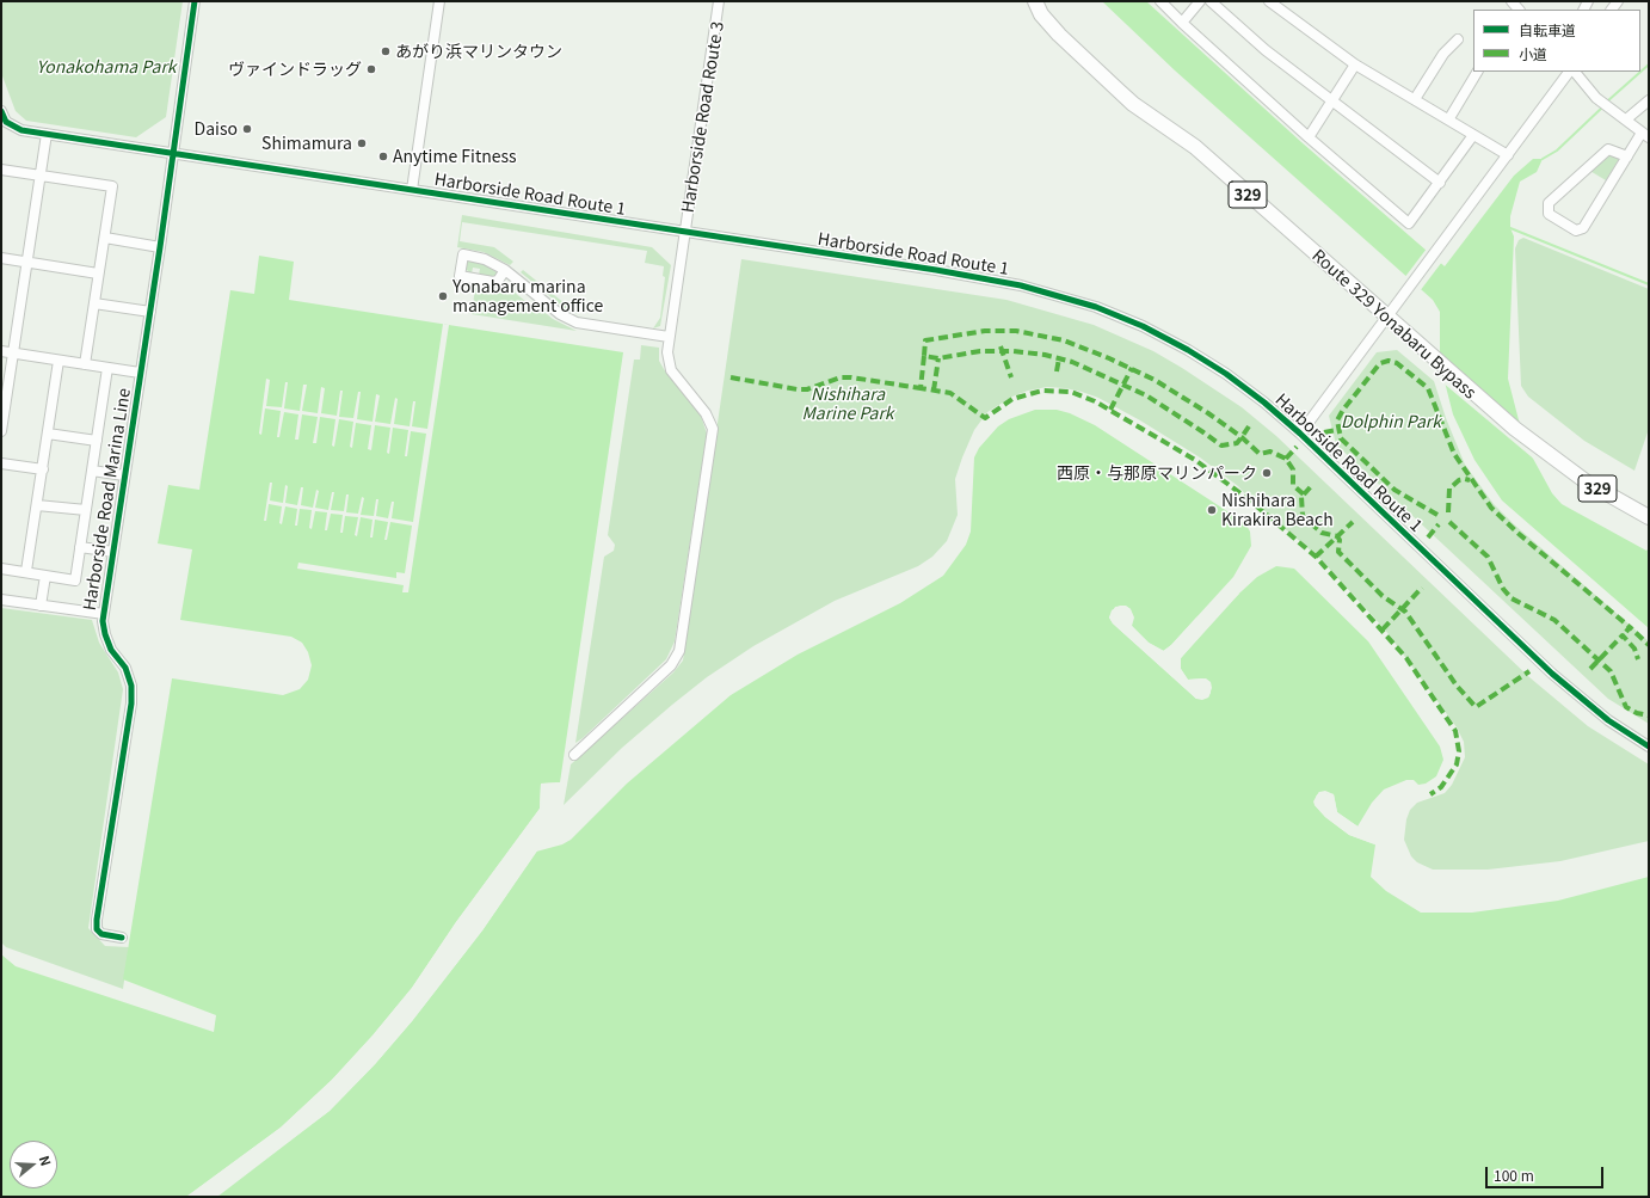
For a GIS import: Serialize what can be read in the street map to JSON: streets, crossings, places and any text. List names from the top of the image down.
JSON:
{
  "streets": {
    "highway": ["329", "Route 329 Yonabaru Bypass"],
    "street": ["Harborside Road Route 3", "Harborside Road Route 1", "Harborside Road Marina Line"]
  },
  "crossings": [
    ["Harborside Road Route 3", "Harborside Road Route 1"],
    ["Harborside Road Route 1", "Harborside Road Marina Line"]
  ],
  "parks": ["Yonakohama Park", "Nishihara Marine Park", "Dolphin Park"],
  "places": [
    "あがり浜マリンタウン",
    "ヴァインドラッグ",
    "Daiso",
    "Shimamura",
    "Anytime Fitness",
    "Yonabaru marina management office",
    "西原・与那原マリンパーク",
    "Nishihara Kirakira Beach"
  ],
  "legend": ["自転車道", "小道"],
  "scale_bar": "100 m",
  "north": "right"
}
